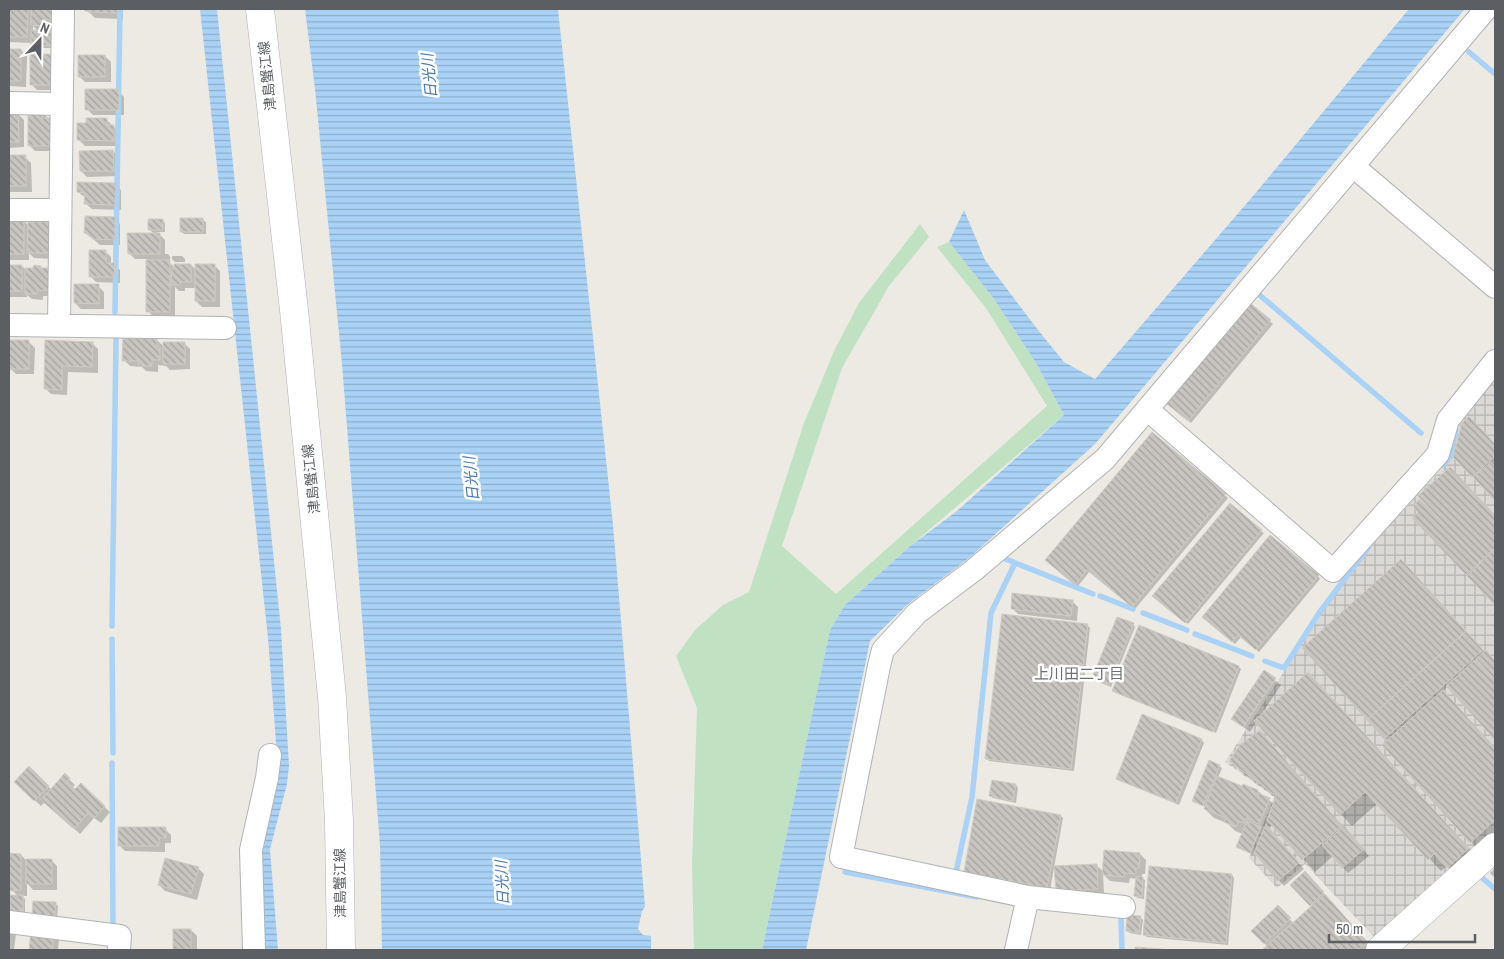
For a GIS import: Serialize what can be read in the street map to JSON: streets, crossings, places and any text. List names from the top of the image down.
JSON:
{
  "streets": {
    "main road": ["津島蟹江線"]
  },
  "districts": ["上川田二丁目"],
  "water": ["日光川"],
  "scale_bar": "50 m",
  "north": "top"
}
